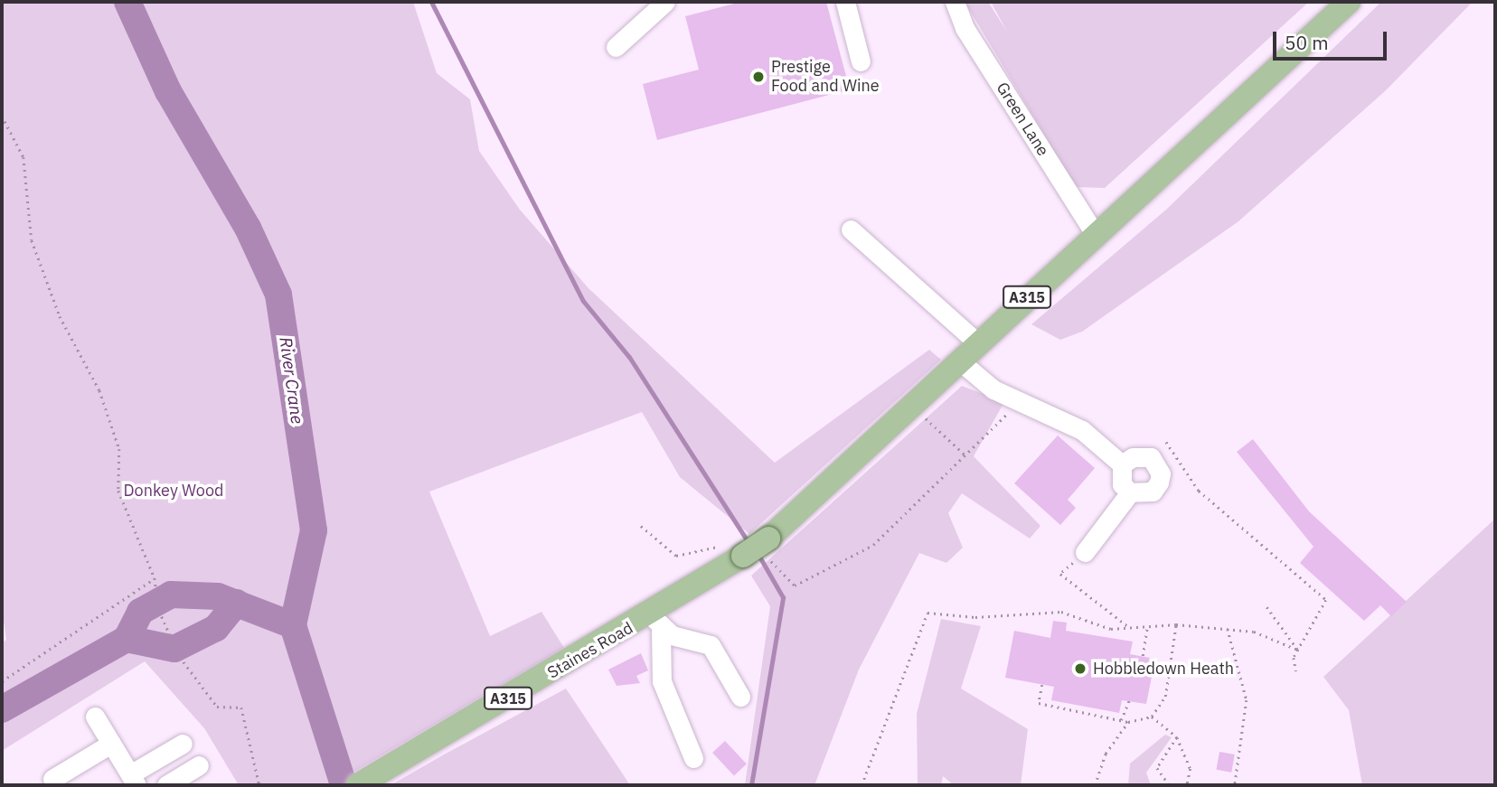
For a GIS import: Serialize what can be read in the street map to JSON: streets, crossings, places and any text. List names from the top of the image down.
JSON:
{
  "streets": {
    "main road": ["A315", "Staines Road"],
    "street": ["Green Lane"]
  },
  "crossings": [
    ["Green Lane", "A315"],
    ["A315", "Staines Road"]
  ],
  "water": ["River Crane"],
  "parks": ["Donkey Wood"],
  "places": ["Prestige Food and Wine", "Hobbledown Heath"],
  "scale_bar": "50 m"
}
